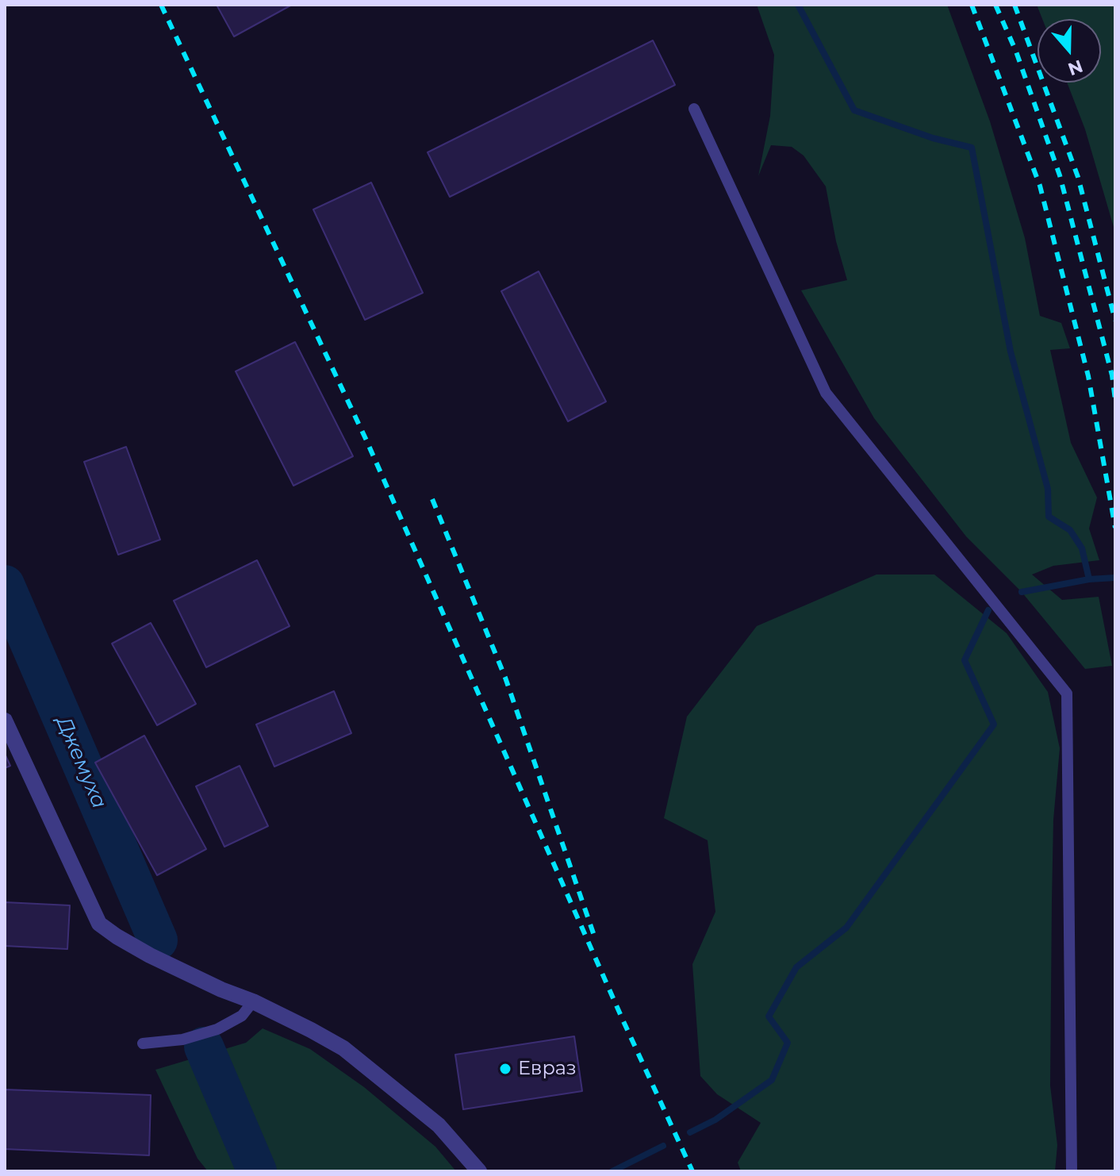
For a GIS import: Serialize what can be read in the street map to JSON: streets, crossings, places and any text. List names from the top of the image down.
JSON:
{
  "water": ["Джемуха"],
  "places": ["Евраз"],
  "north": "bottom"
}
